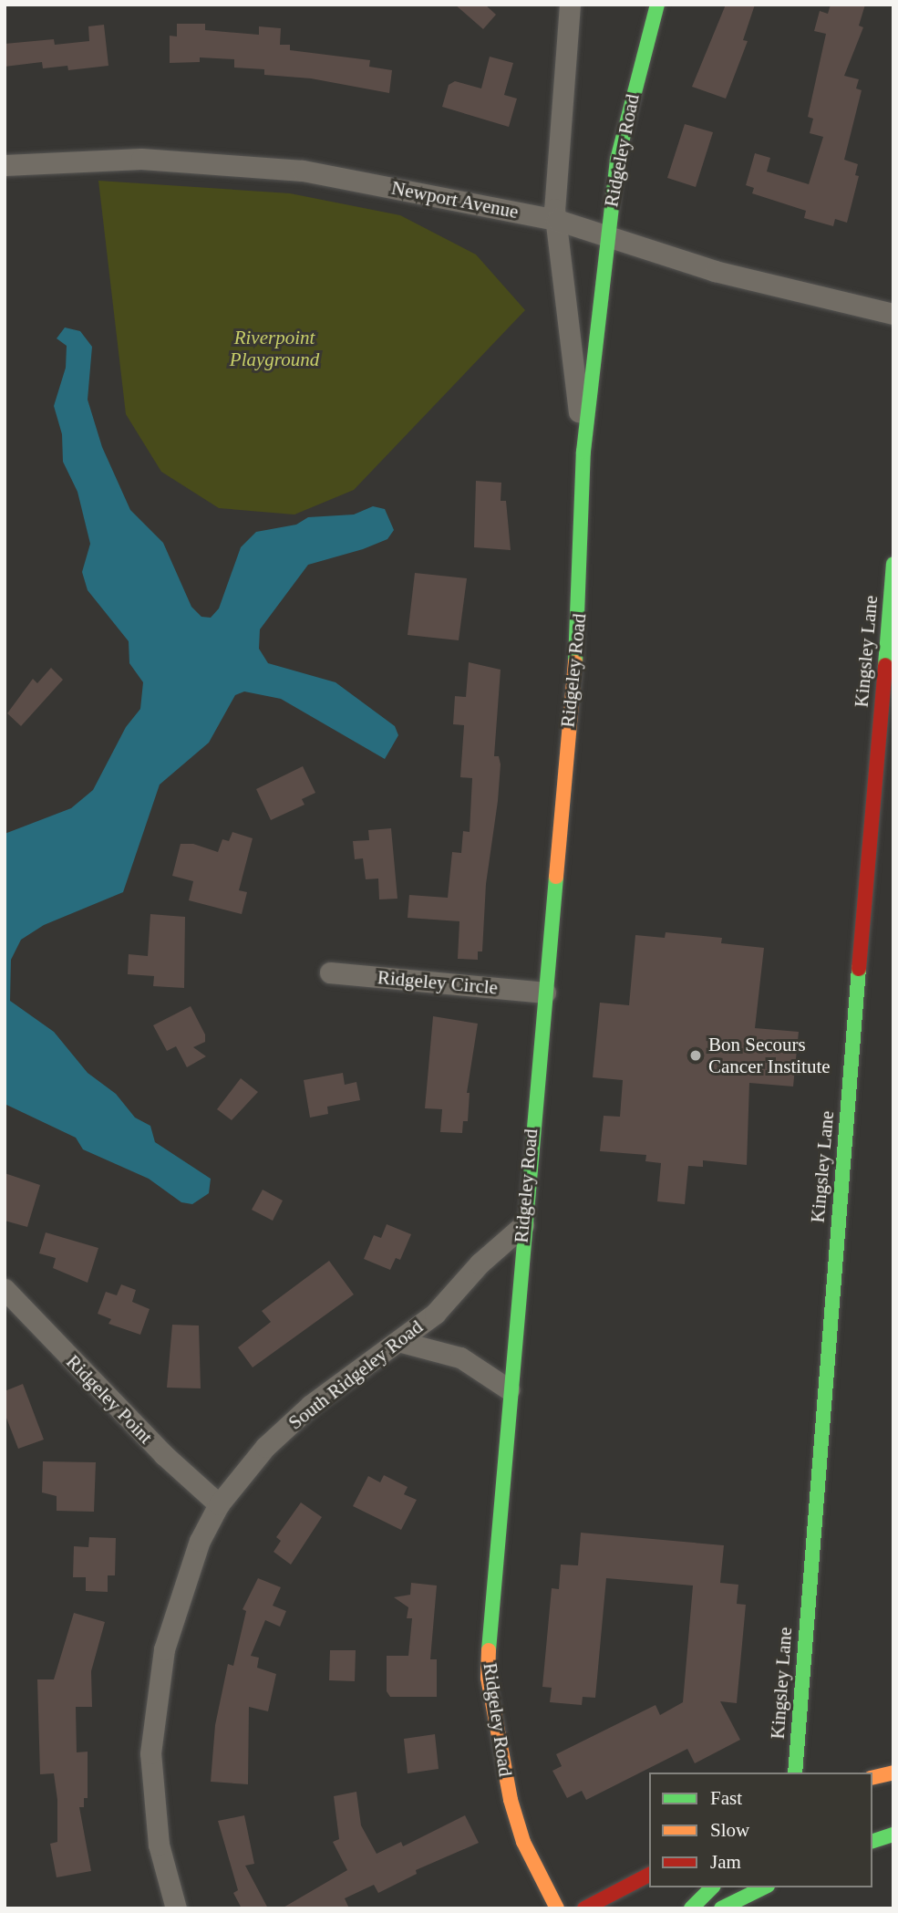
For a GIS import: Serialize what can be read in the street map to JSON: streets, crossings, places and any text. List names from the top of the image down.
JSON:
{
  "streets": {
    "street": [
      "Ridgeley Road",
      "Newport Avenue",
      "Kingsley Lane",
      "Ridgeley Circle",
      "South Ridgeley Road",
      "Ridgeley Point"
    ]
  },
  "crossings": [
    ["Ridgeley Road", "Newport Avenue"],
    ["Ridgeley Road", "Ridgeley Circle"],
    ["Ridgeley Road", "South Ridgeley Road"],
    ["South Ridgeley Road", "Ridgeley Point"]
  ],
  "parks": ["Riverpoint Playground"],
  "places": ["Bon Secours Cancer Institute"],
  "legend": ["Fast", "Slow", "Jam"]
}
